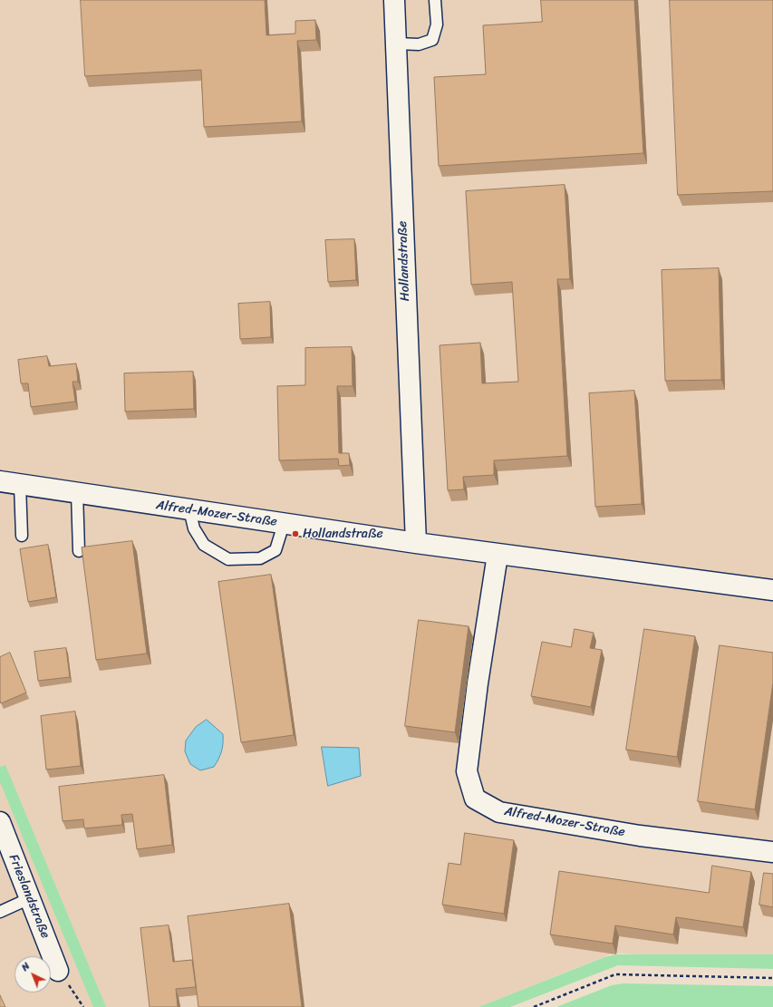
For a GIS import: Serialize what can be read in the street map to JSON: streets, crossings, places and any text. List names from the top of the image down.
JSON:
{
  "streets": {
    "street": ["Hollandstraße", "Alfred-Mozer-Straße", "Frieslandstraße"]
  },
  "crossings": [
    ["Hollandstraße", "Alfred-Mozer-Straße"]
  ],
  "places": ["Hollandstraße"],
  "north": "top left"
}
